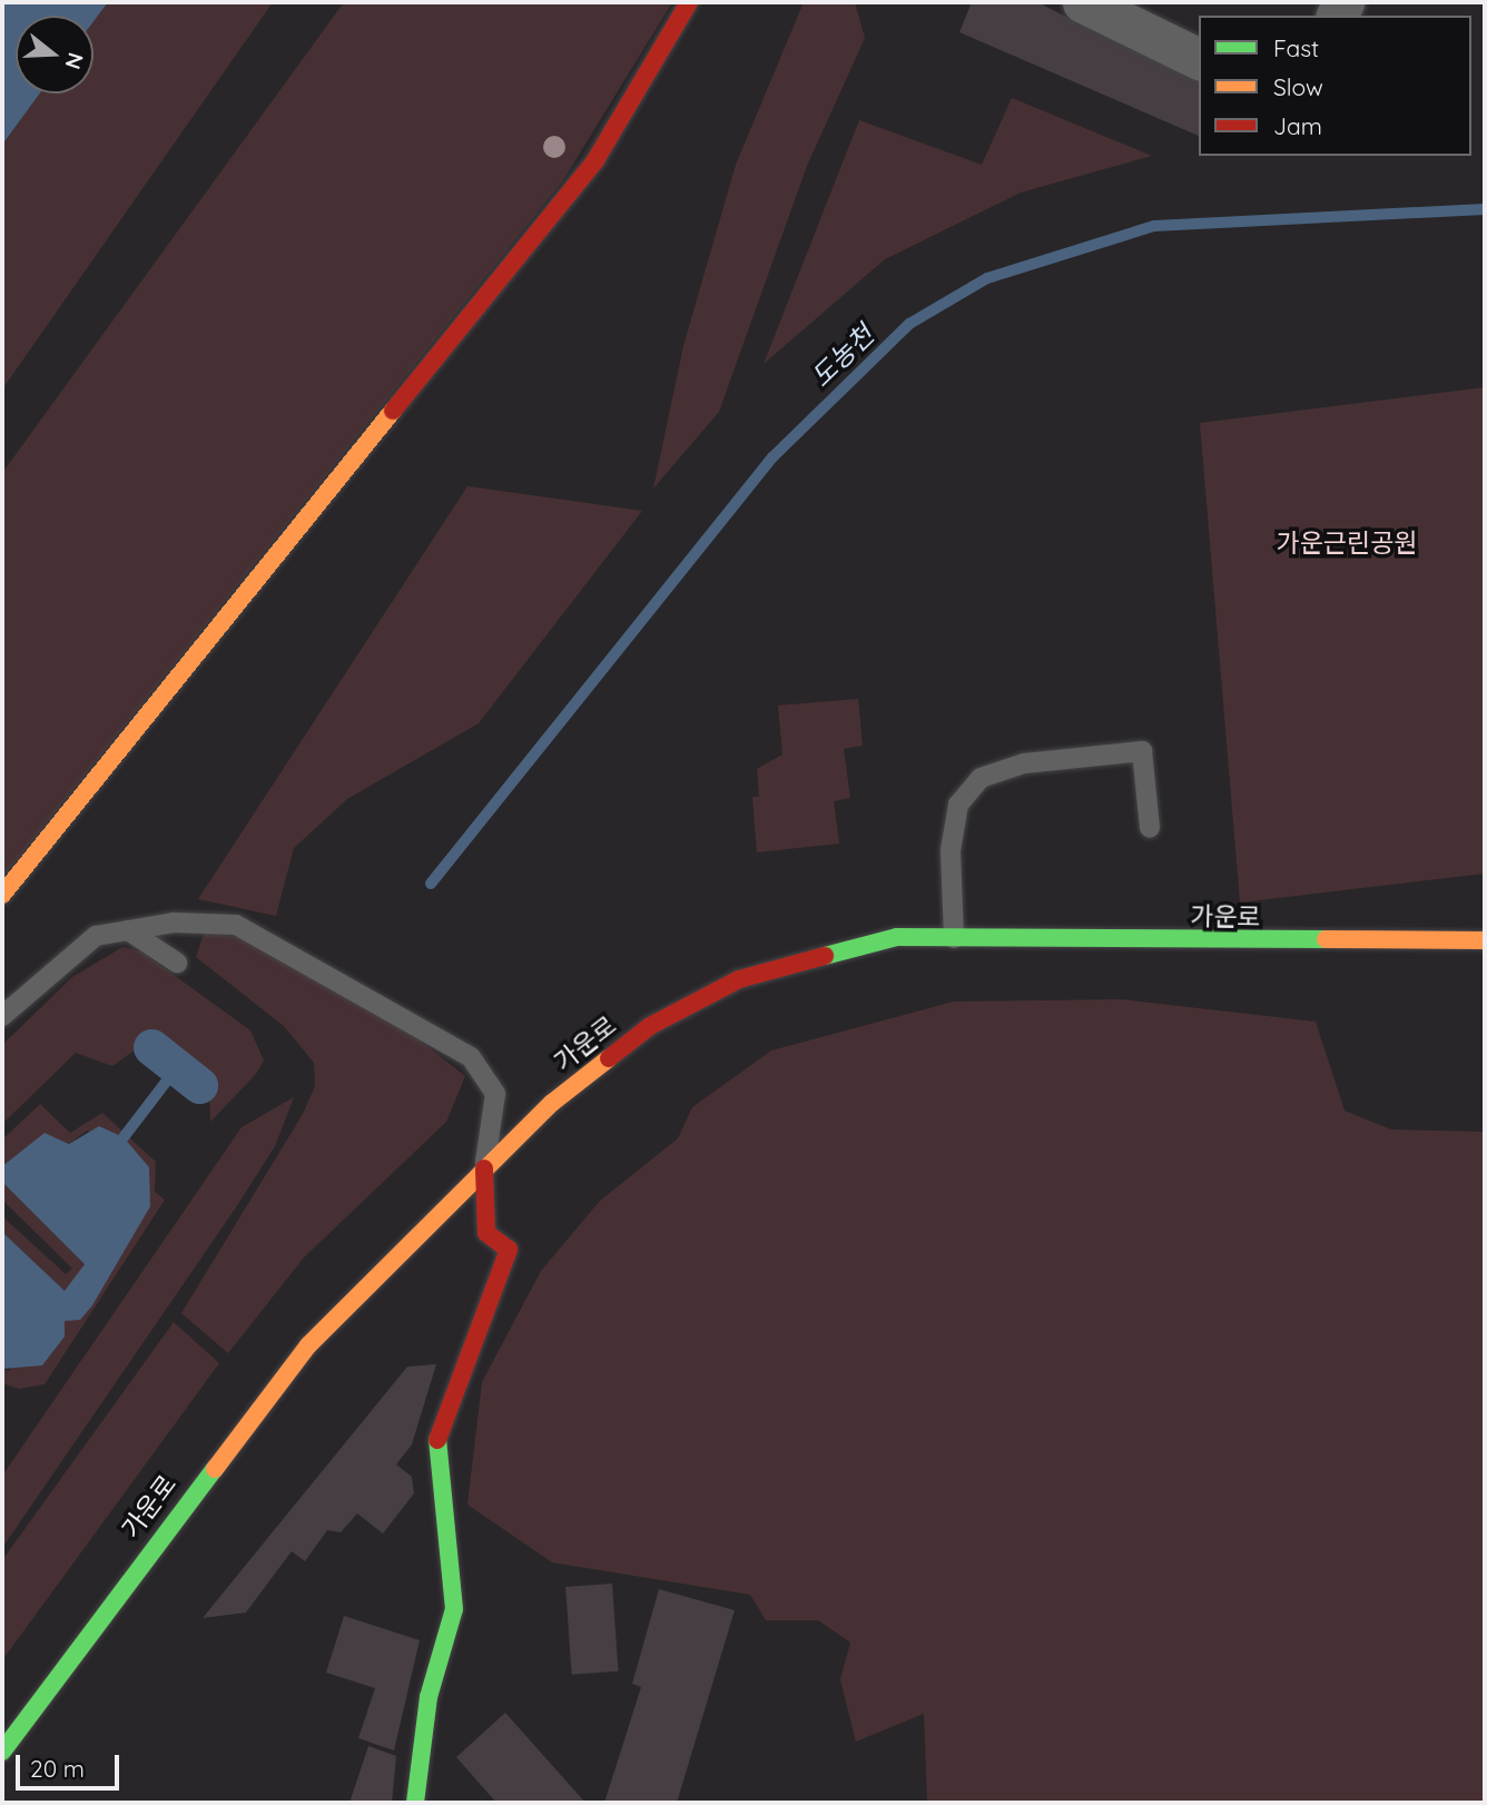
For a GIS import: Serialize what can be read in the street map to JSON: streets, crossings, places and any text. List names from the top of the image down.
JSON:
{
  "streets": {
    "street": ["가운로"]
  },
  "water": ["도농천"],
  "parks": ["가운근린공원"],
  "legend": ["Fast", "Slow", "Jam"],
  "scale_bar": "20 m",
  "north": "right"
}
